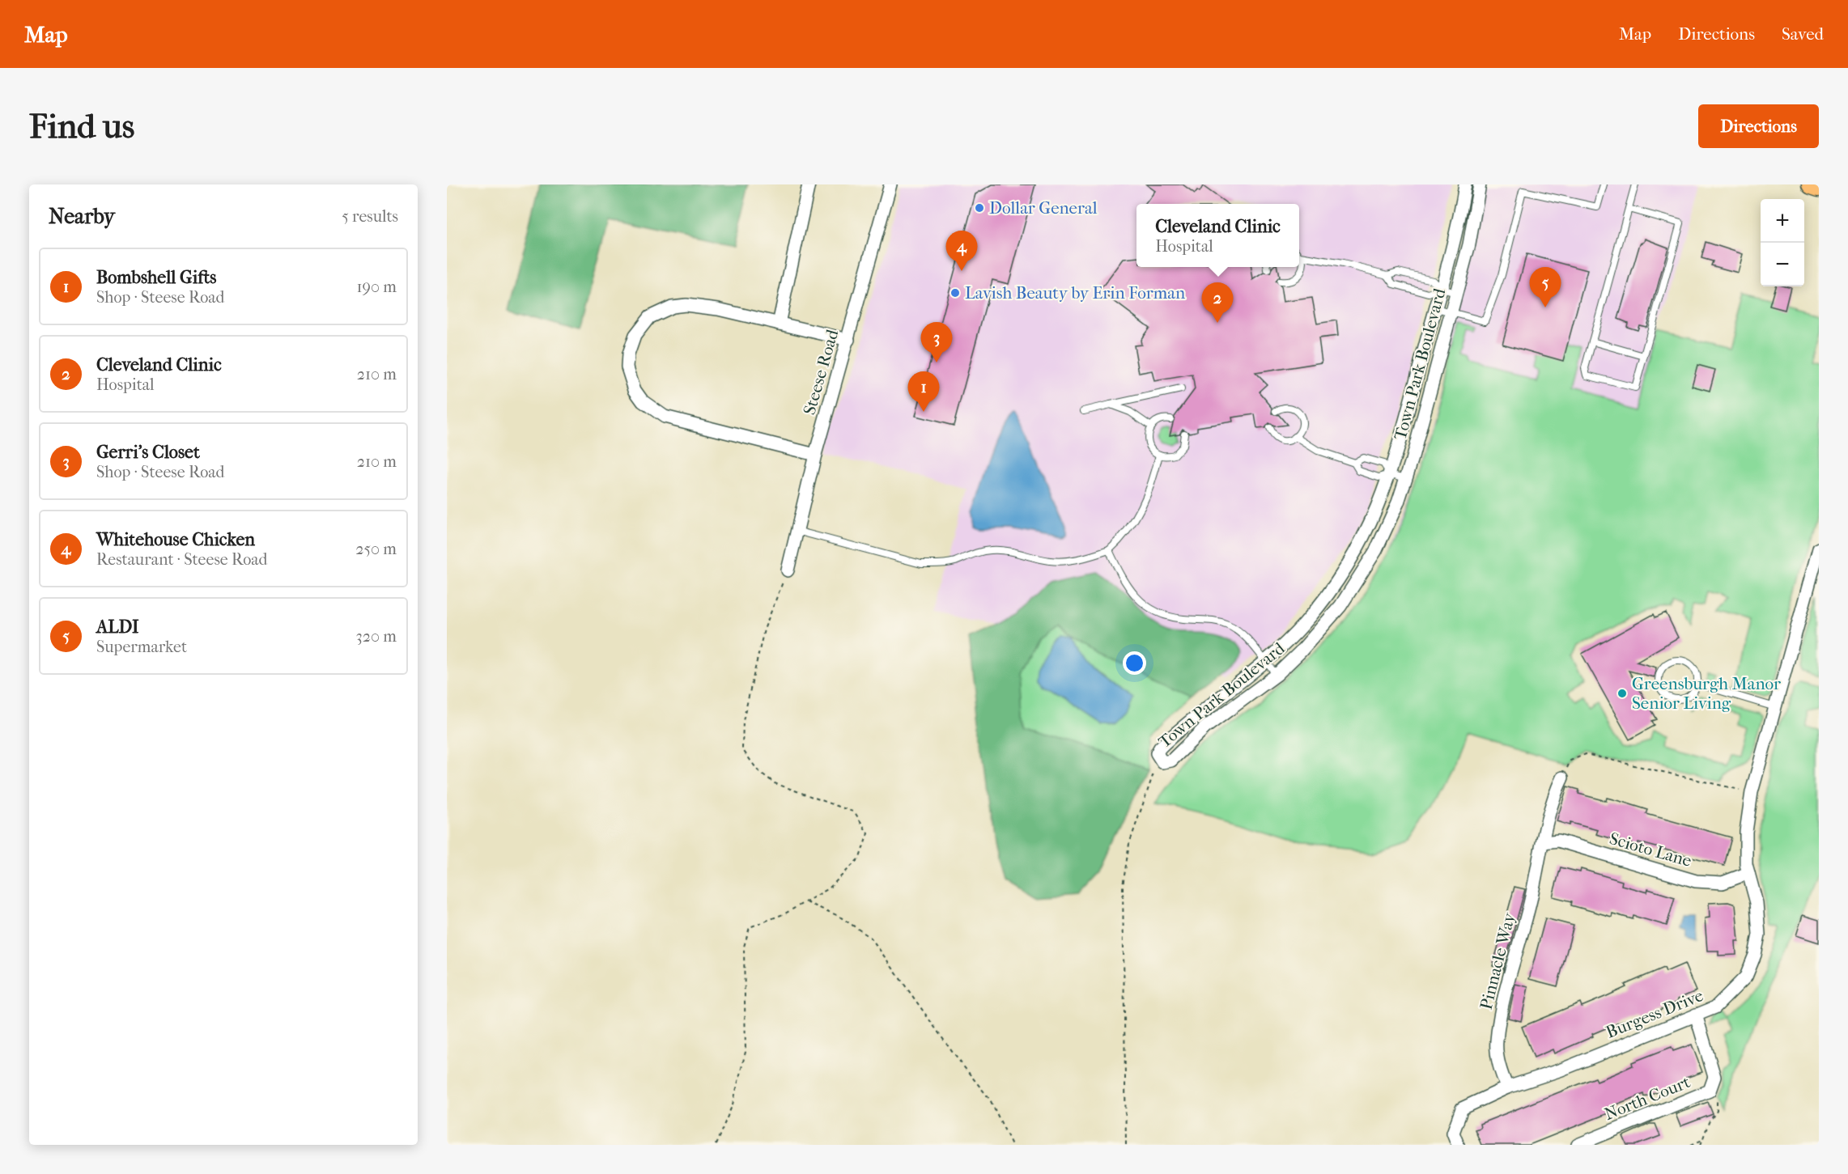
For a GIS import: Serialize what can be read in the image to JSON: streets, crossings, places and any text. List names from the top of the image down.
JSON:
{
  "streets": {
    "street": [
      "Town Park Boulevard",
      "Steese Road",
      "Scioto Lane",
      "Pinnacle Way",
      "Burgess Drive",
      "North Court"
    ]
  },
  "crossings": [
    ["Scioto Lane", "Pinnacle Way"],
    ["Scioto Lane", "Burgess Drive"],
    ["Pinnacle Way", "Burgess Drive"],
    ["Burgess Drive", "North Court"]
  ],
  "places": ["Dollar General", "Lavish Beauty by Erin Forman", "Greensburgh Manor Senior Living"],
  "page": {
    "header": "Map",
    "nav": ["Map", "Directions", "Saved"],
    "buttons": "Directions",
    "title": "Find us",
    "heading": ["Nearby", "5 results"],
    "map_buttons": ["+", "−"],
    "popup": ["Cleveland Clinic", "Hospital"],
    "pins": [
      "4",
      "5",
      "2",
      "3",
      "1"
    ],
    "list": [
      {
        "mark": "1",
        "name": "Bombshell Gifts",
        "note": "Shop · Steese Road",
        "value": "190 m"
      },
      {
        "mark": "2",
        "name": "Cleveland Clinic",
        "note": "Hospital",
        "value": "210 m"
      },
      {
        "mark": "3",
        "name": "Gerri's Closet",
        "note": "Shop · Steese Road",
        "value": "210 m"
      },
      {
        "mark": "4",
        "name": "Whitehouse Chicken",
        "note": "Restaurant · Steese Road",
        "value": "250 m"
      },
      {
        "mark": "5",
        "name": "ALDI",
        "note": "Supermarket",
        "value": "320 m"
      }
    ]
  }
}
